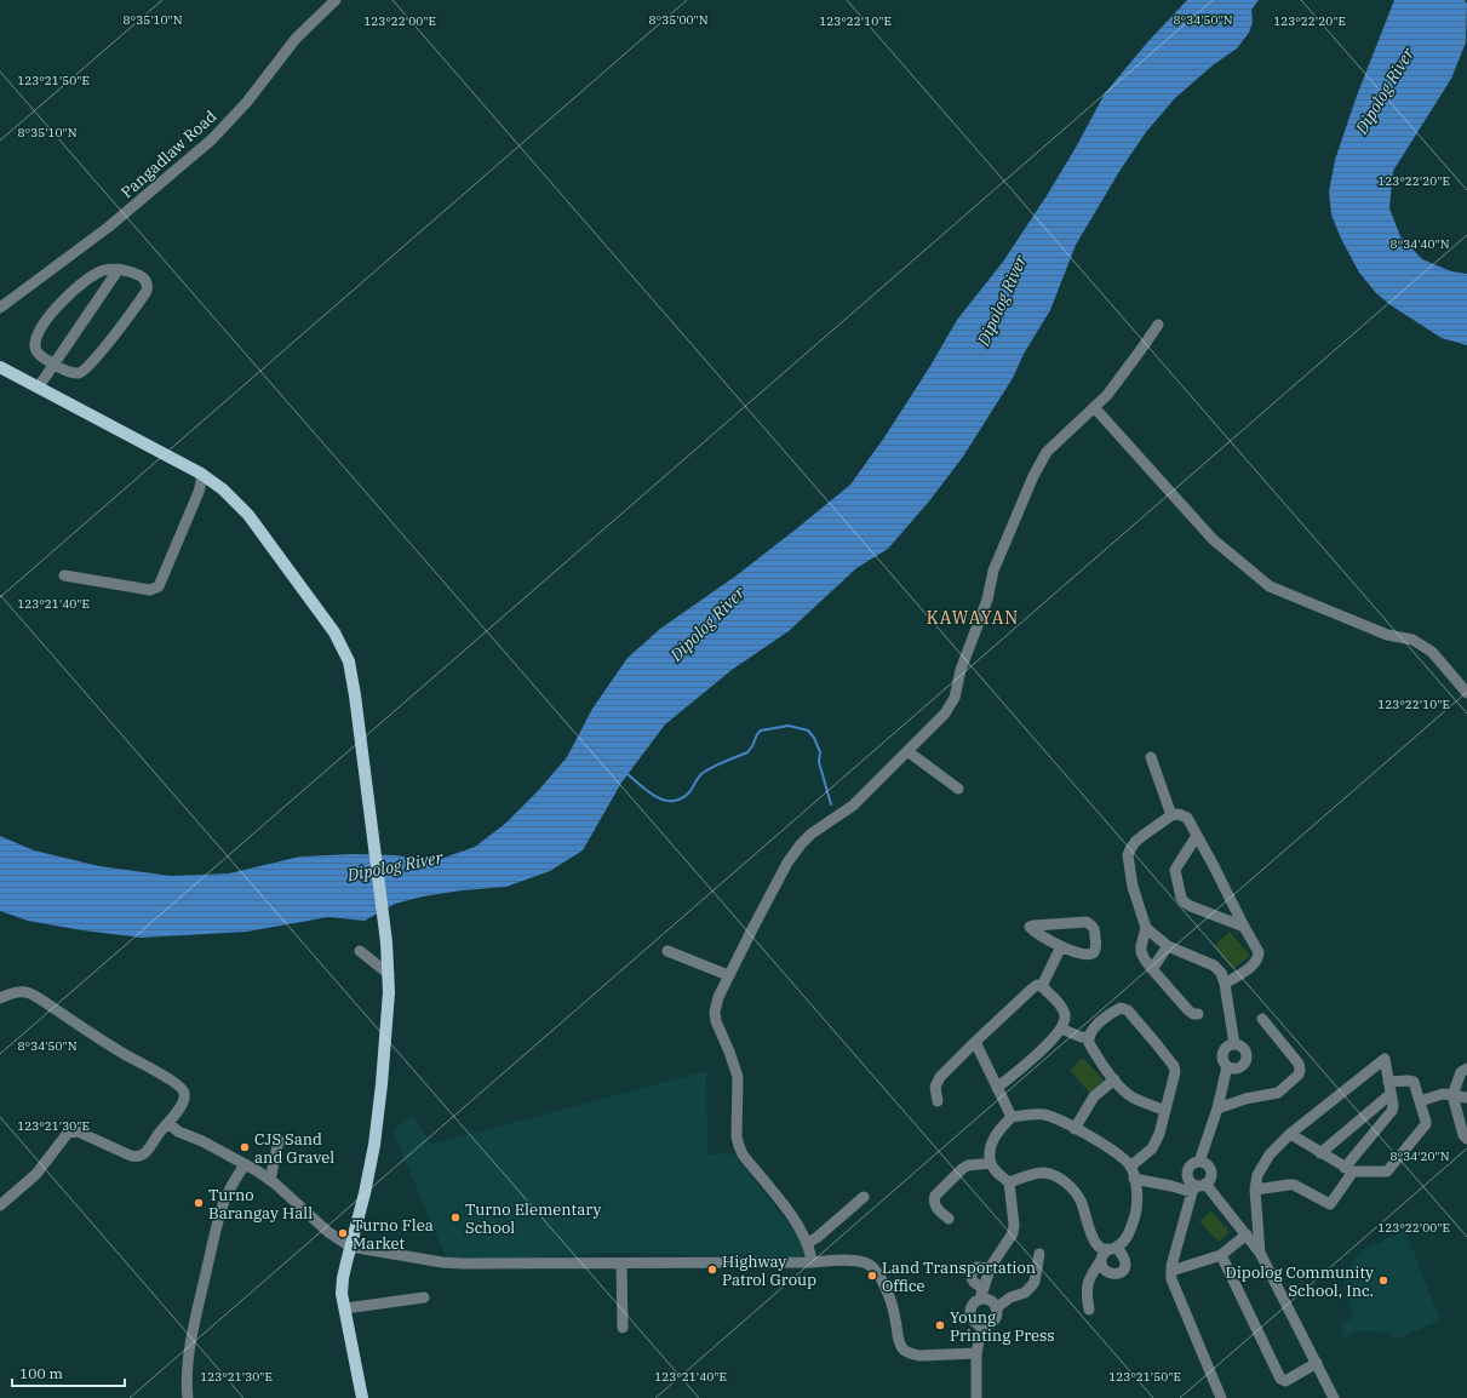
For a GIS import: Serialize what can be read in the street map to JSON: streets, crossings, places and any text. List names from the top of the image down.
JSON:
{
  "streets": {
    "street": ["Pangadlaw Road"]
  },
  "districts": ["KAWAYAN"],
  "water": ["Dipolog River"],
  "places": [
    "CJS Sand and Gravel",
    "Turno Barangay Hall",
    "Turno Elementary School",
    "Turno Flea Market",
    "Highway Patrol Group",
    "Land Transportation Office",
    "Dipolog Community School, Inc.",
    "Young Printing Press"
  ],
  "scale_bar": "100 m",
  "coordinates": [
    "8°35'10\"N",
    "8°34'50\"N",
    "8°35'00\"N",
    "123°22'00\"E",
    "123°22'10\"E",
    "123°22'20\"E",
    "123°21'50\"E",
    "8°34'40\"N",
    "123°21'40\"E",
    "123°21'30\"E",
    "8°34'20\"N"
  ]
}
